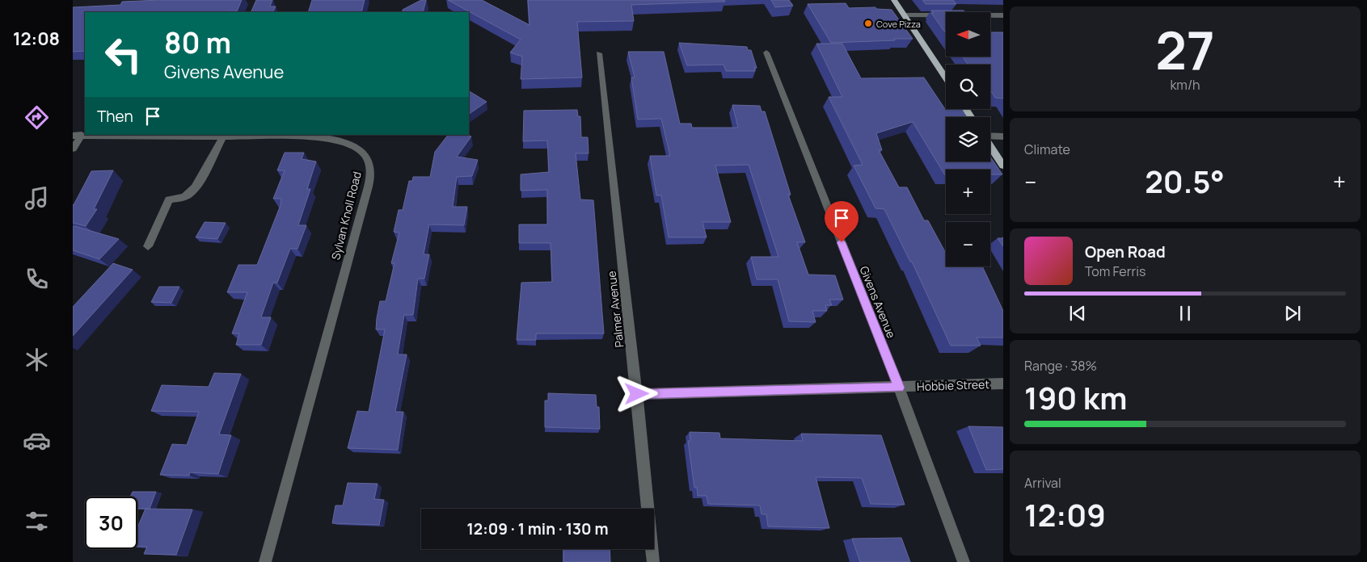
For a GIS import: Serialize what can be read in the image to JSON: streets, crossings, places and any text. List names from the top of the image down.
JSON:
{
  "streets": {
    "street": [
      "Sylvan Knoll Road",
      "Givens Avenue",
      "Palmer Avenue",
      "Hobbie Street"
    ]
  },
  "crossings": [
    ["Givens Avenue", "Hobbie Street"],
    ["Palmer Avenue", "Hobbie Street"]
  ],
  "places": ["Cove Pizza"],
  "north": "left",
  "page": {
    "tabs": "12:08",
    "tile": [
      ["27", "km/h"],
      "Climate",
      ["Range · 38%", "190 km"],
      ["Arrival", "12:09"]
    ],
    "map_buttons": ["+", "−"],
    "turn": ["80 m", "Givens Avenue"],
    "then": "Then",
    "heat": ["−", "20.5°", "+"],
    "song": ["Open Road", "Tom Ferris"],
    "limit": "30",
    "trip": "12:09 · 1 min · 130 m"
  }
}
